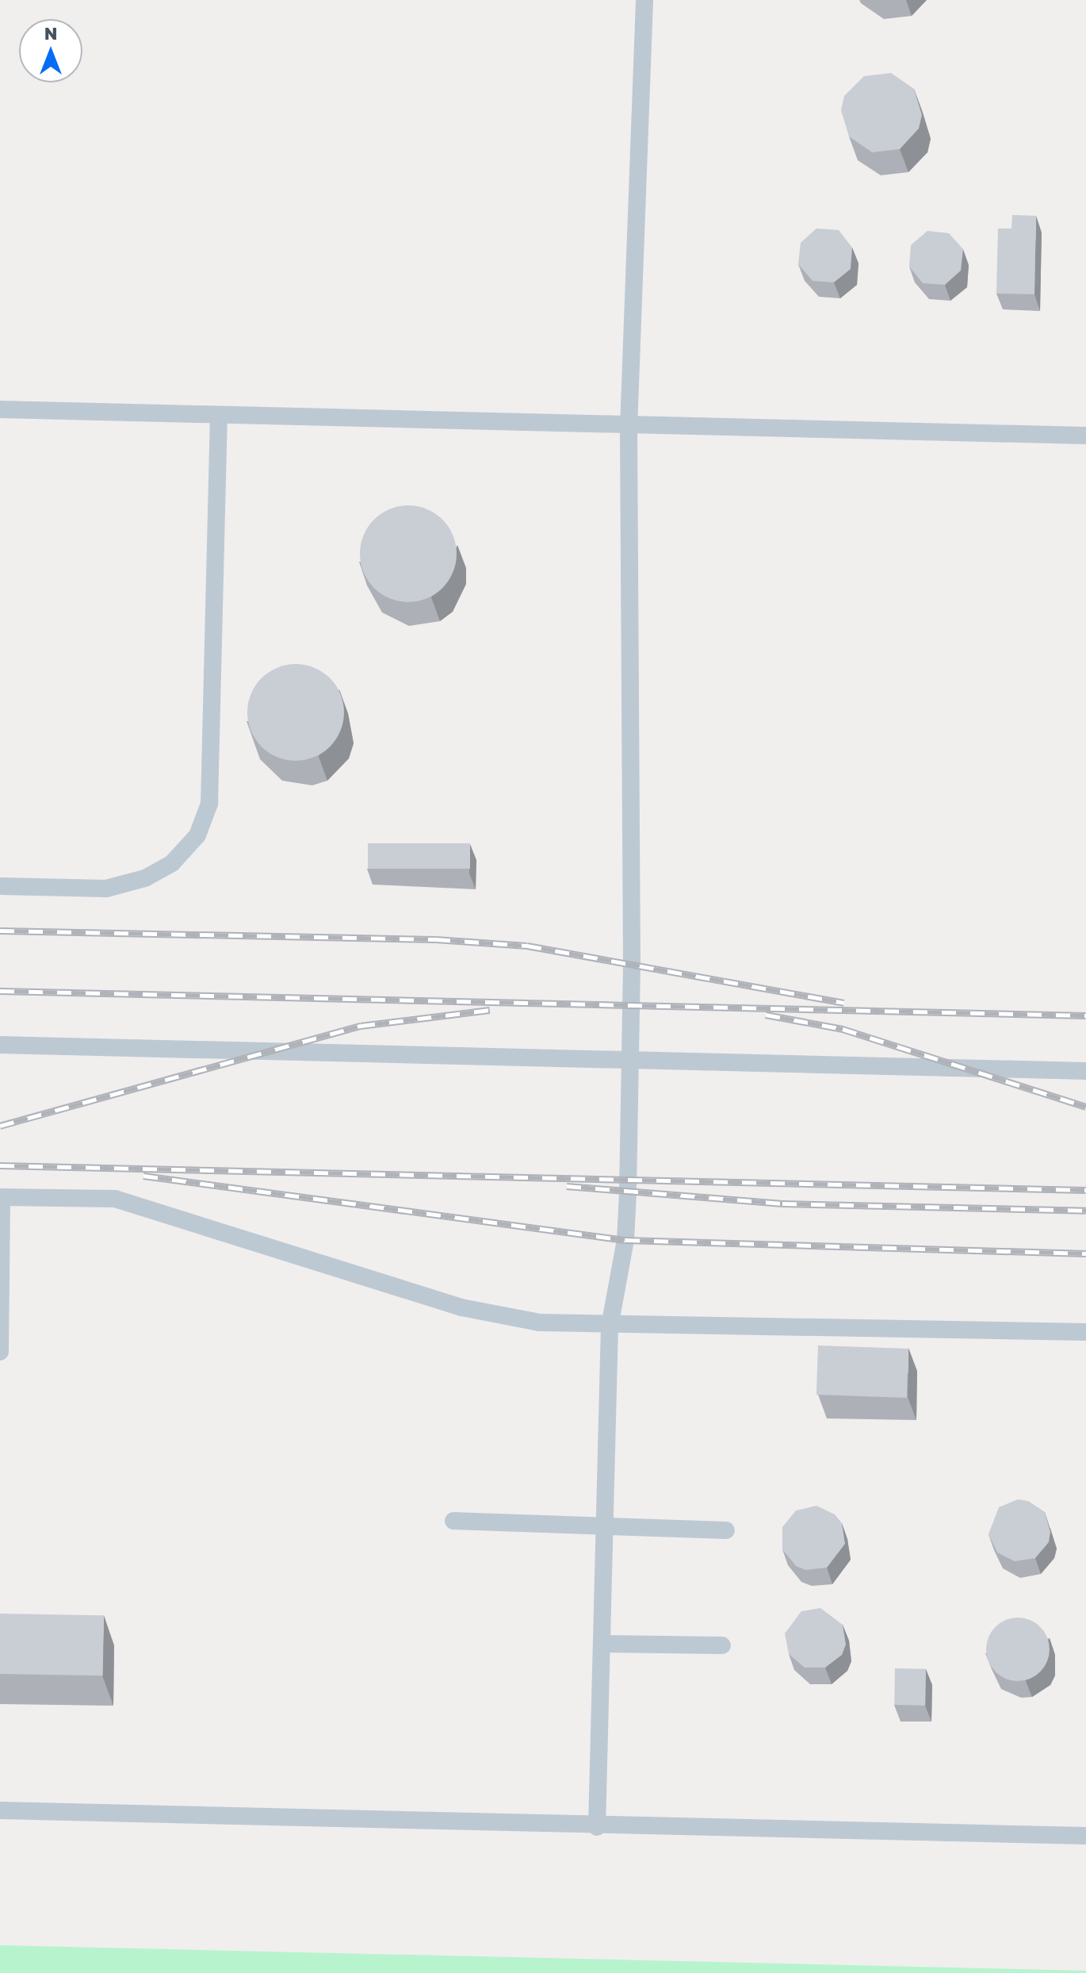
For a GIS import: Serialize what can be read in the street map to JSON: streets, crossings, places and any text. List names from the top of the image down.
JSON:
{
  "north": "top"
}
